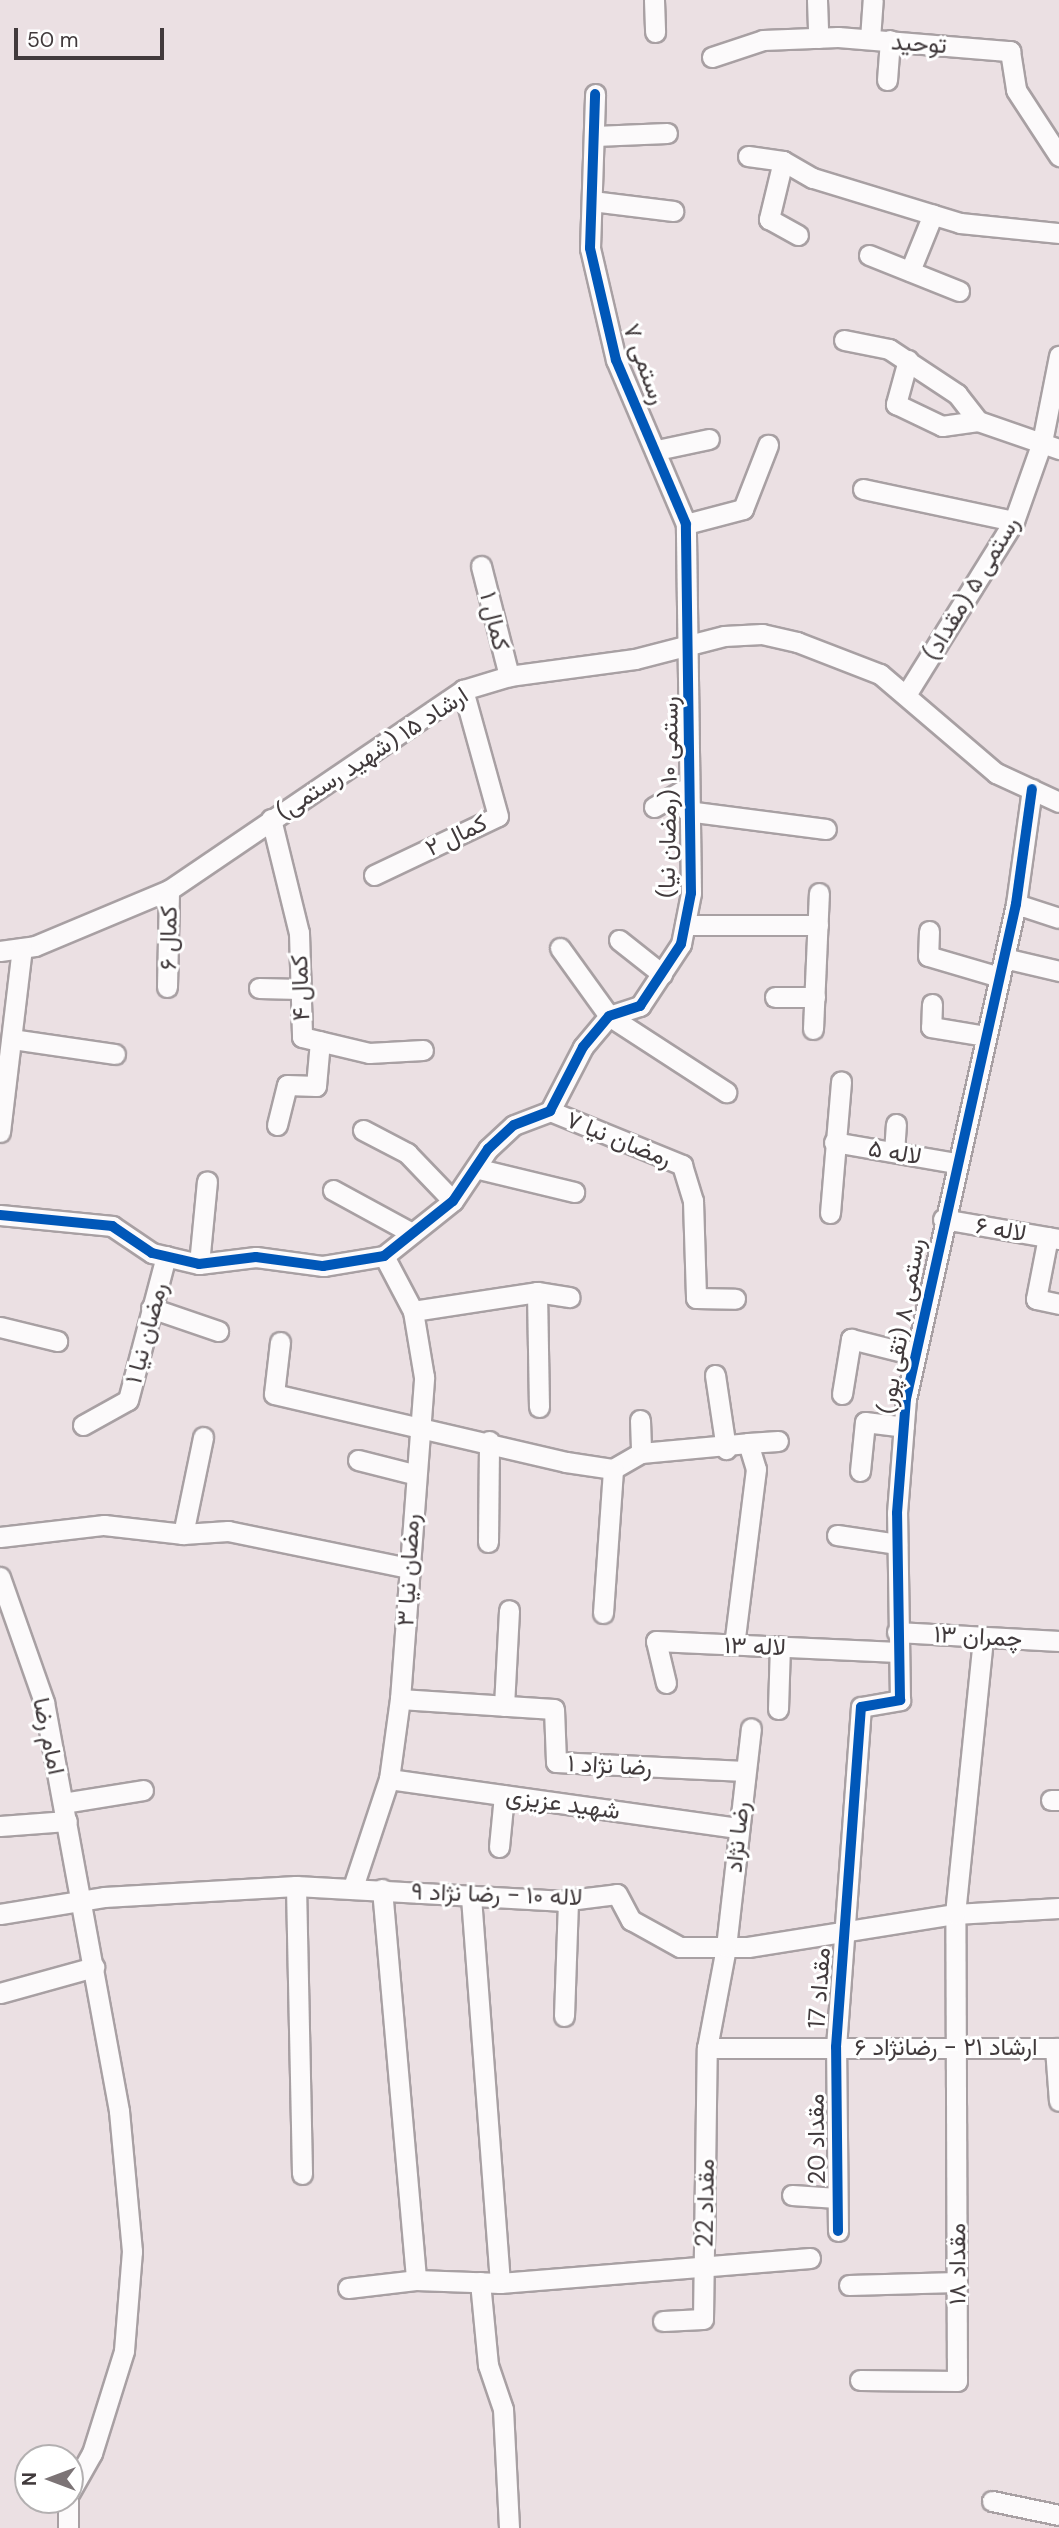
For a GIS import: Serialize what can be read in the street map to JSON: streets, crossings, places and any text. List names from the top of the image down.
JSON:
{
  "streets": {
    "street": [
      "توحید",
      "رستمی ۷",
      "رستمی ۵ (مقداد)",
      "کمال ۱",
      "ارشاد ۱۵ (شهید رستمی)",
      "رستمی ۱۰ (رمضان نیا)",
      "کمال ۲",
      "کمال ۶",
      "کمال ۴",
      "رمضان نیا ۷",
      "لاله ۵",
      "لاله ۶",
      "رستمی ۸ (تقی پور)",
      "رمضان نیا ۱",
      "رمضان نیا ۳",
      "چمران ۱۳",
      "لاله ۱۳",
      "امام رضا",
      "رضا نژاد ۱",
      "شهید عزیزی",
      "رضا نژاد",
      "لاله ۱۰ - رضا نژاد ۹",
      "مقداد 17",
      "ارشاد ۲۱ - رضانژاد ۶",
      "مقداد 20",
      "مقداد 22",
      "مقداد ۱۸"
    ]
  },
  "crossings": [
    ["رستمی ۷", "ارشاد ۱۵ (شهید رستمی)"],
    ["رستمی ۷", "رستمی ۱۰ (رمضان نیا)"],
    ["رستمی ۵ (مقداد)", "ارشاد ۱۵ (شهید رستمی)"],
    ["کمال ۱", "ارشاد ۱۵ (شهید رستمی)"],
    ["ارشاد ۱۵ (شهید رستمی)", "رستمی ۱۰ (رمضان نیا)"],
    ["ارشاد ۱۵ (شهید رستمی)", "کمال ۲"],
    ["ارشاد ۱۵ (شهید رستمی)", "کمال ۶"],
    ["ارشاد ۱۵ (شهید رستمی)", "کمال ۴"],
    ["ارشاد ۱۵ (شهید رستمی)", "رستمی ۸ (تقی پور)"],
    ["رستمی ۱۰ (رمضان نیا)", "رمضان نیا ۷"],
    ["لاله ۵", "رستمی ۸ (تقی پور)"],
    ["لاله ۶", "رستمی ۸ (تقی پور)"],
    ["رستمی ۸ (تقی پور)", "چمران ۱۳"],
    ["رستمی ۸ (تقی پور)", "لاله ۱۳"],
    ["رستمی ۸ (تقی پور)", "لاله ۱۰ - رضا نژاد ۹"],
    ["رستمی ۸ (تقی پور)", "مقداد 17"],
    ["رمضان نیا ۳", "رضا نژاد ۱"],
    ["رمضان نیا ۳", "شهید عزیزی"],
    ["رمضان نیا ۳", "لاله ۱۰ - رضا نژاد ۹"],
    ["چمران ۱۳", "مقداد ۱۸"],
    ["امام رضا", "لاله ۱۰ - رضا نژاد ۹"],
    ["رضا نژاد ۱", "رضا نژاد"],
    ["شهید عزیزی", "رضا نژاد"],
    ["رضا نژاد", "لاله ۱۰ - رضا نژاد ۹"],
    ["رضا نژاد", "ارشاد ۲۱ - رضانژاد ۶"],
    ["رضا نژاد", "مقداد 22"],
    ["لاله ۱۰ - رضا نژاد ۹", "مقداد 17"],
    ["لاله ۱۰ - رضا نژاد ۹", "مقداد ۱۸"],
    ["مقداد 17", "ارشاد ۲۱ - رضانژاد ۶"],
    ["مقداد 17", "مقداد 20"],
    ["ارشاد ۲۱ - رضانژاد ۶", "مقداد 20"],
    ["ارشاد ۲۱ - رضانژاد ۶", "مقداد 22"],
    ["ارشاد ۲۱ - رضانژاد ۶", "مقداد ۱۸"]
  ],
  "scale_bar": "50 m",
  "north": "left"
}
